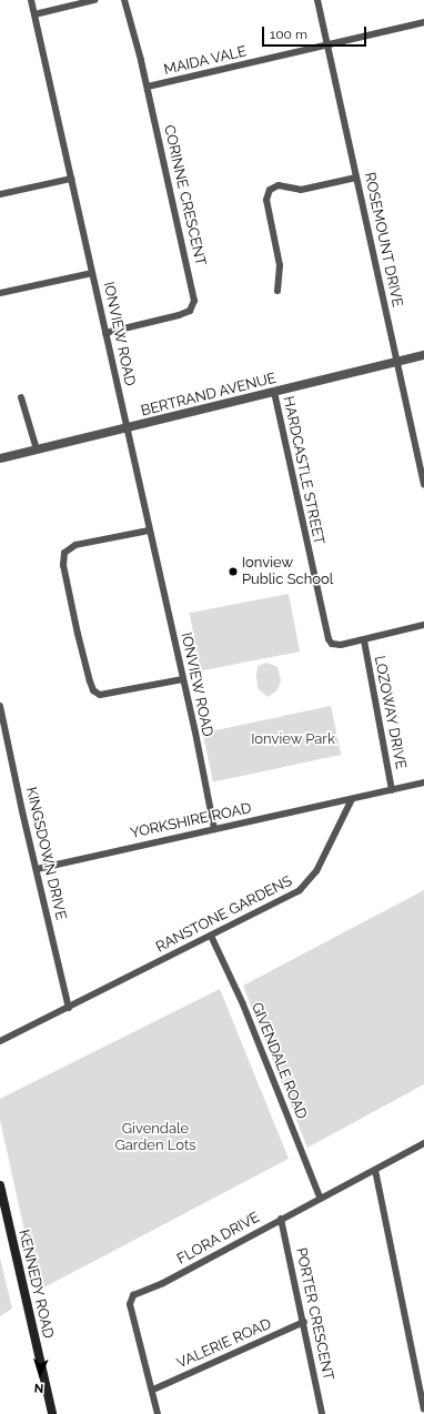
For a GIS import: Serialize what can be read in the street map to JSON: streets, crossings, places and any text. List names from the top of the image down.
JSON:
{
  "streets": {
    "main road": ["KENNEDY ROAD"],
    "street": [
      "MAIDA VALE",
      "CORINNE CRESCENT",
      "ROSEMOUNT DRIVE",
      "IONVIEW ROAD",
      "BERTRAND AVENUE",
      "HARDCASTLE STREET",
      "LOZOWAY DRIVE",
      "YORKSHIRE ROAD",
      "KINGSDOWN DRIVE",
      "RANSTONE GARDENS",
      "GIVENDALE ROAD",
      "FLORA DRIVE",
      "PORTER CRESCENT",
      "VALERIE ROAD"
    ]
  },
  "crossings": [
    ["MAIDA VALE", "CORINNE CRESCENT"],
    ["MAIDA VALE", "ROSEMOUNT DRIVE"],
    ["CORINNE CRESCENT", "IONVIEW ROAD"],
    ["ROSEMOUNT DRIVE", "BERTRAND AVENUE"],
    ["IONVIEW ROAD", "BERTRAND AVENUE"],
    ["IONVIEW ROAD", "YORKSHIRE ROAD"],
    ["BERTRAND AVENUE", "HARDCASTLE STREET"],
    ["HARDCASTLE STREET", "LOZOWAY DRIVE"],
    ["YORKSHIRE ROAD", "KINGSDOWN DRIVE"],
    ["YORKSHIRE ROAD", "RANSTONE GARDENS"],
    ["KINGSDOWN DRIVE", "RANSTONE GARDENS"],
    ["RANSTONE GARDENS", "GIVENDALE ROAD"],
    ["GIVENDALE ROAD", "FLORA DRIVE"],
    ["FLORA DRIVE", "PORTER CRESCENT"],
    ["FLORA DRIVE", "VALERIE ROAD"],
    ["PORTER CRESCENT", "VALERIE ROAD"]
  ],
  "parks": ["Ionview Park", "Givendale Garden Lots"],
  "places": ["Ionview Public School"],
  "scale_bar": "100 m",
  "north": "bottom"
}
